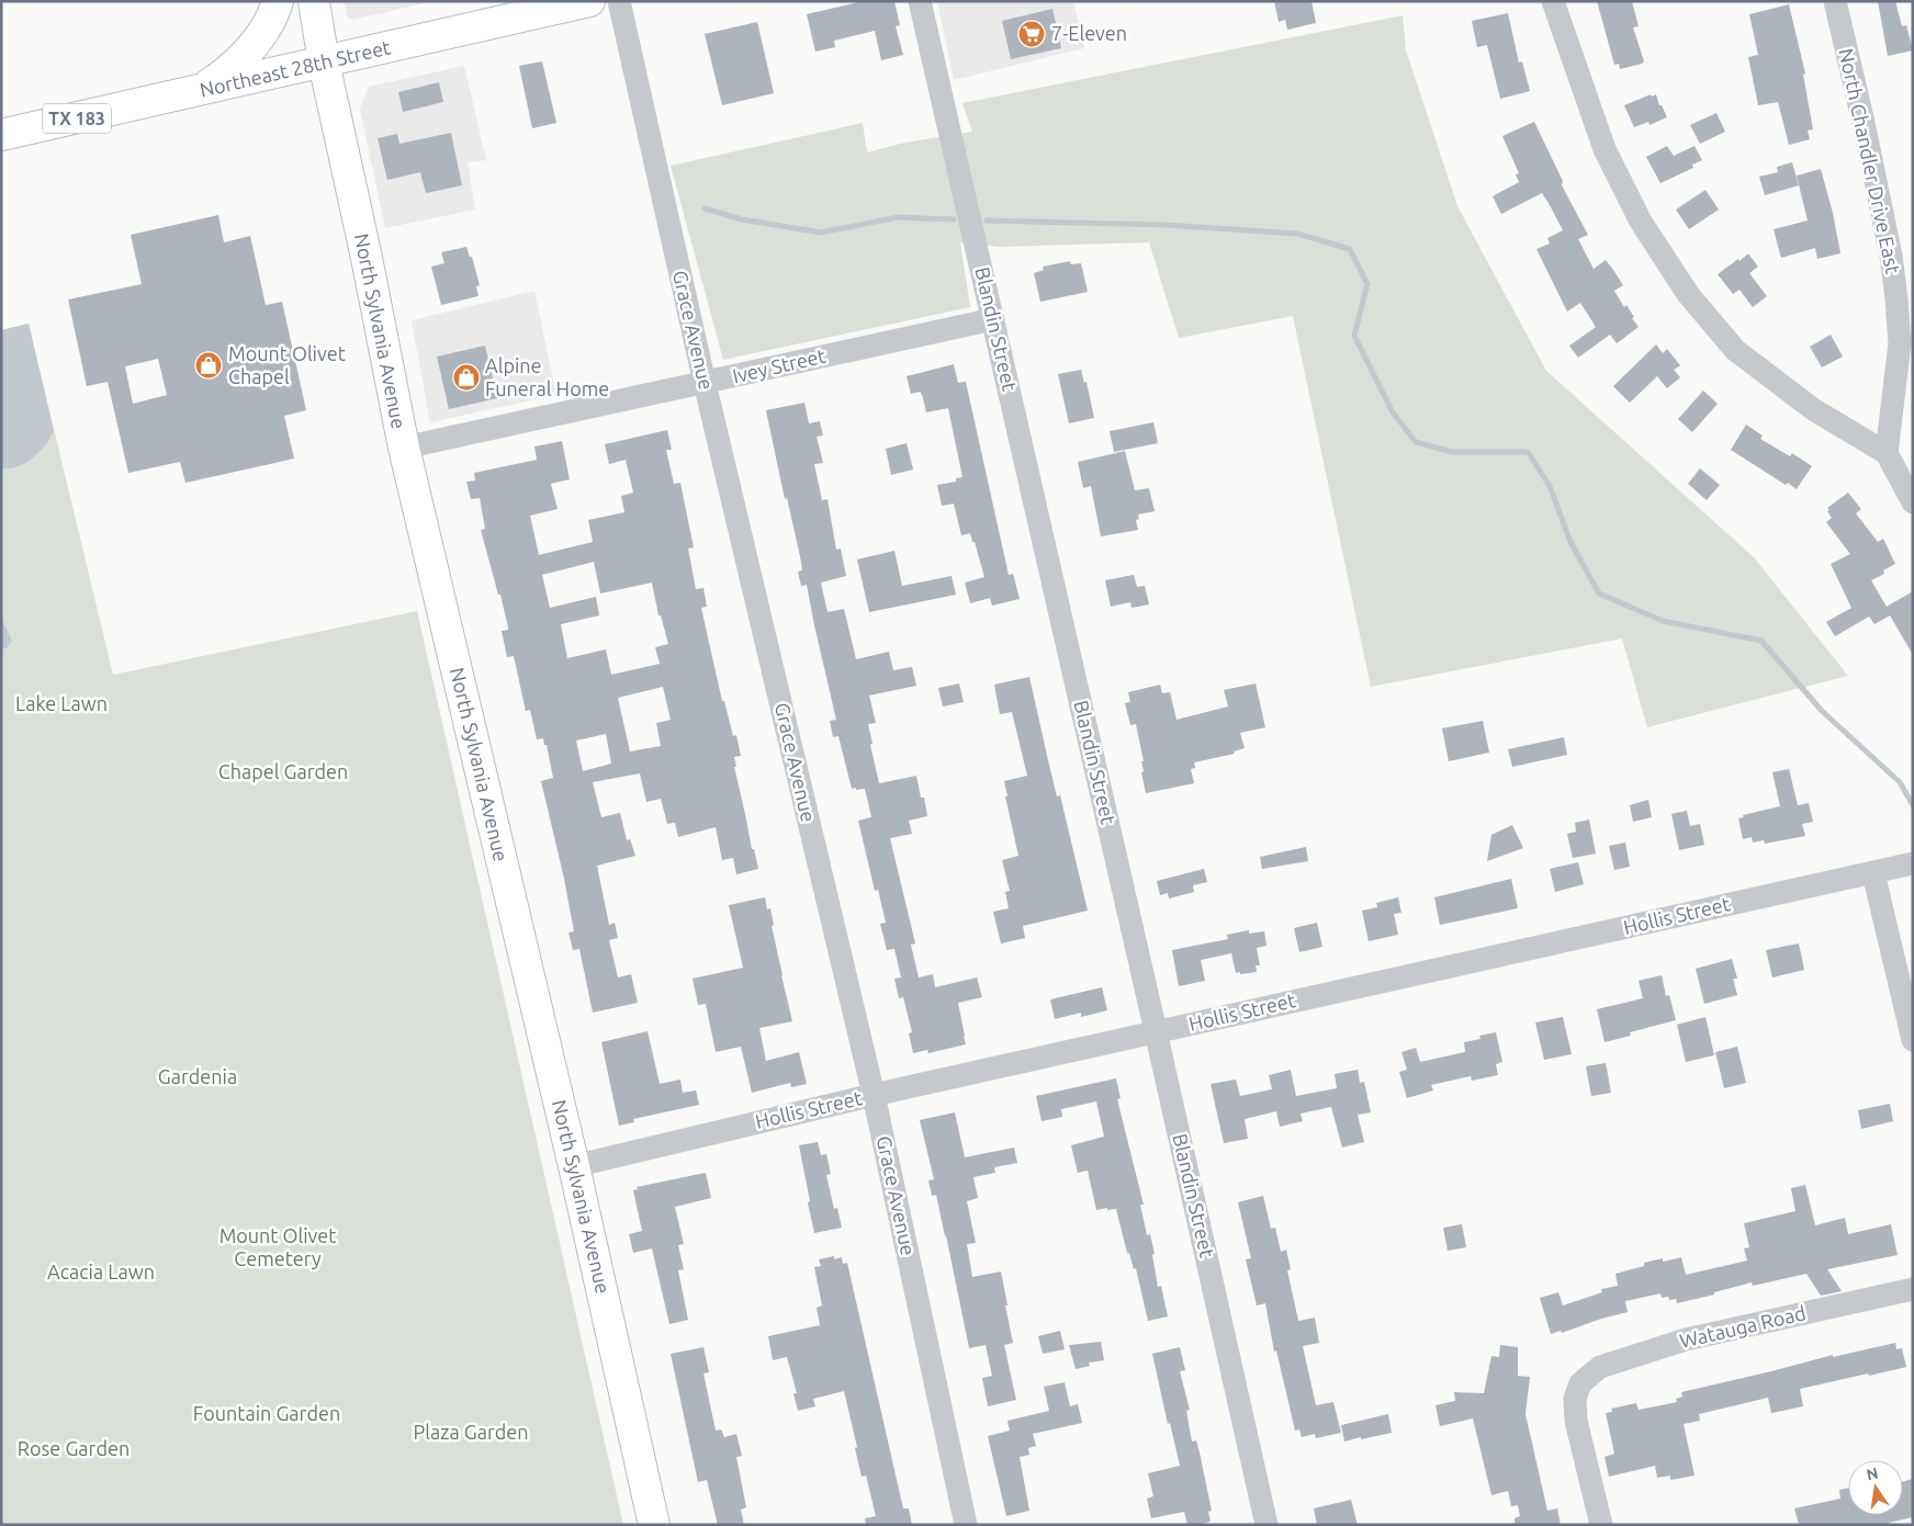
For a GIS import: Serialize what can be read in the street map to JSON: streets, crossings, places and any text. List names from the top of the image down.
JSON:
{
  "streets": {
    "main road": ["Northeast 28th Street", "TX 183", "North Sylvania Avenue"],
    "street": [
      "North Chandler Drive East",
      "Blandin Street",
      "Grace Avenue",
      "Ivey Street",
      "Hollis Street",
      "Watauga Road"
    ]
  },
  "crossings": [
    ["Northeast 28th Street", "North Sylvania Avenue"],
    ["Blandin Street", "Ivey Street"],
    ["Blandin Street", "Hollis Street"],
    ["Grace Avenue", "Ivey Street"],
    ["Grace Avenue", "Hollis Street"],
    ["North Sylvania Avenue", "Ivey Street"],
    ["North Sylvania Avenue", "Hollis Street"]
  ],
  "parks": [
    "Lake Lawn",
    "Chapel Garden",
    "Gardenia",
    "Mount Olivet Cemetery",
    "Acacia Lawn",
    "Fountain Garden",
    "Plaza Garden",
    "Rose Garden"
  ],
  "places": {
    "supermarket": ["7-Eleven"],
    "shop": ["Mount Olivet Chapel", "Alpine Funeral Home"]
  },
  "north": "top"
}
